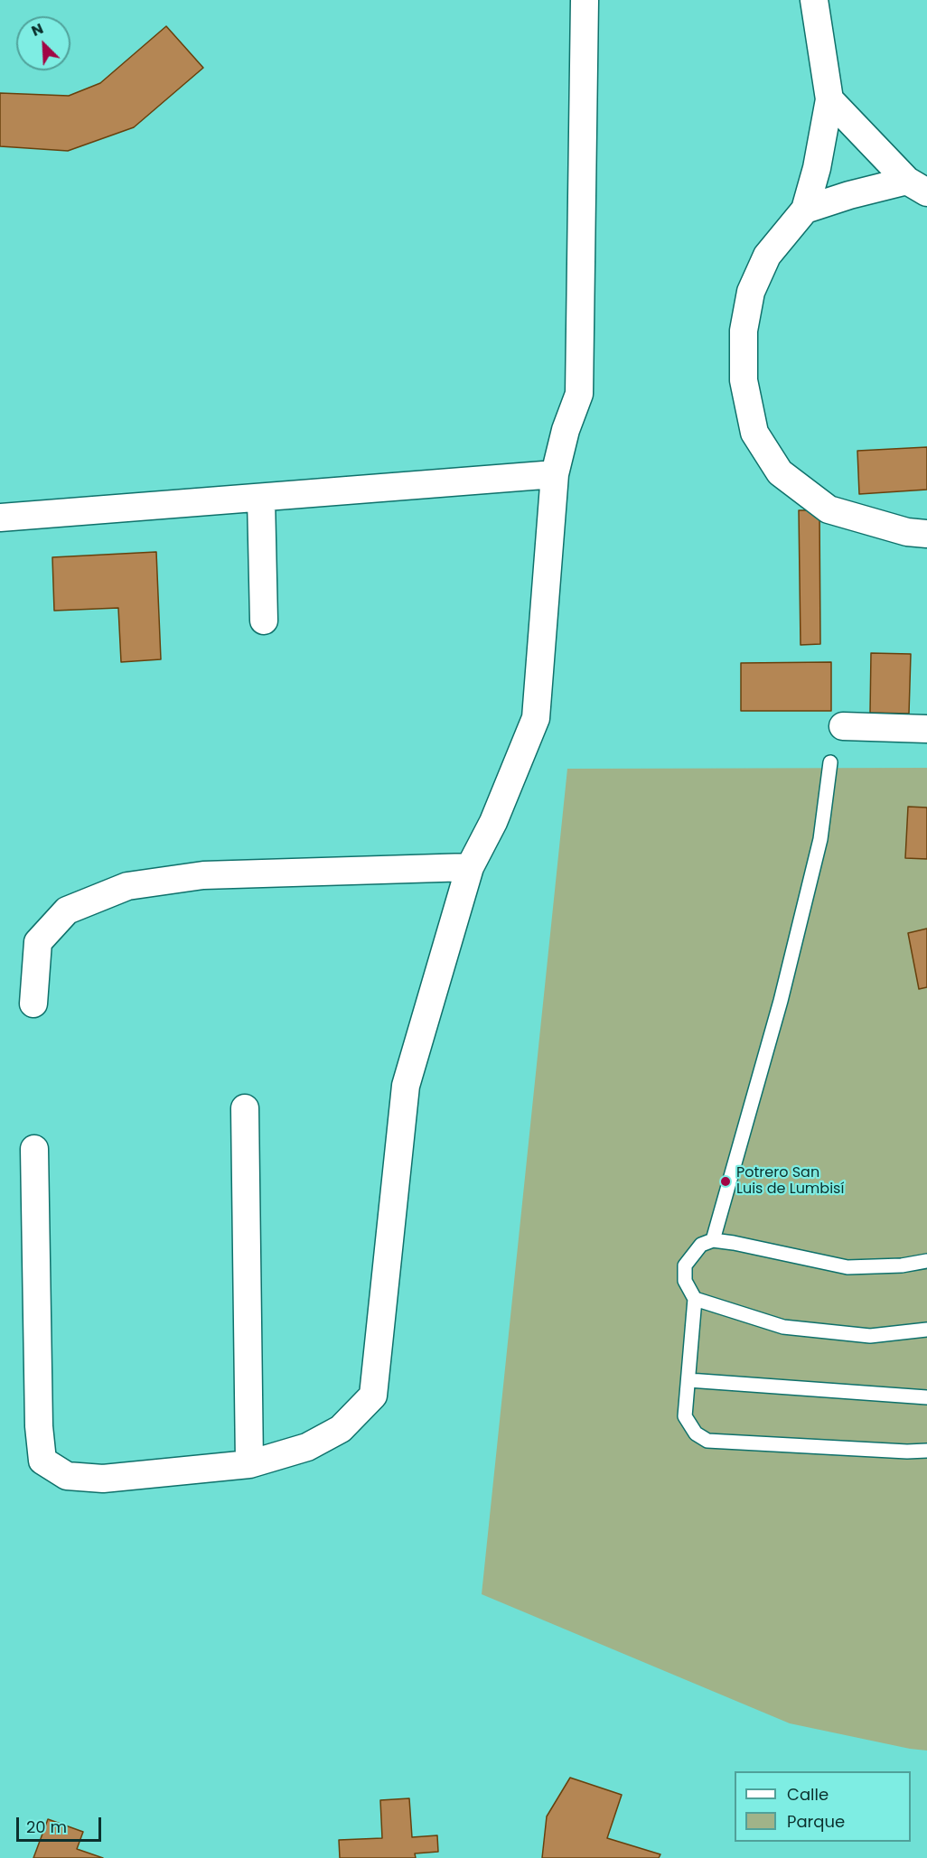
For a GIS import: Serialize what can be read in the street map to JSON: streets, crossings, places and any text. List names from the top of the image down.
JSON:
{
  "places": ["Potrero San Luis de Lumbisí"],
  "legend": ["Calle", "Parque"],
  "scale_bar": "20 m",
  "north": "top left"
}
